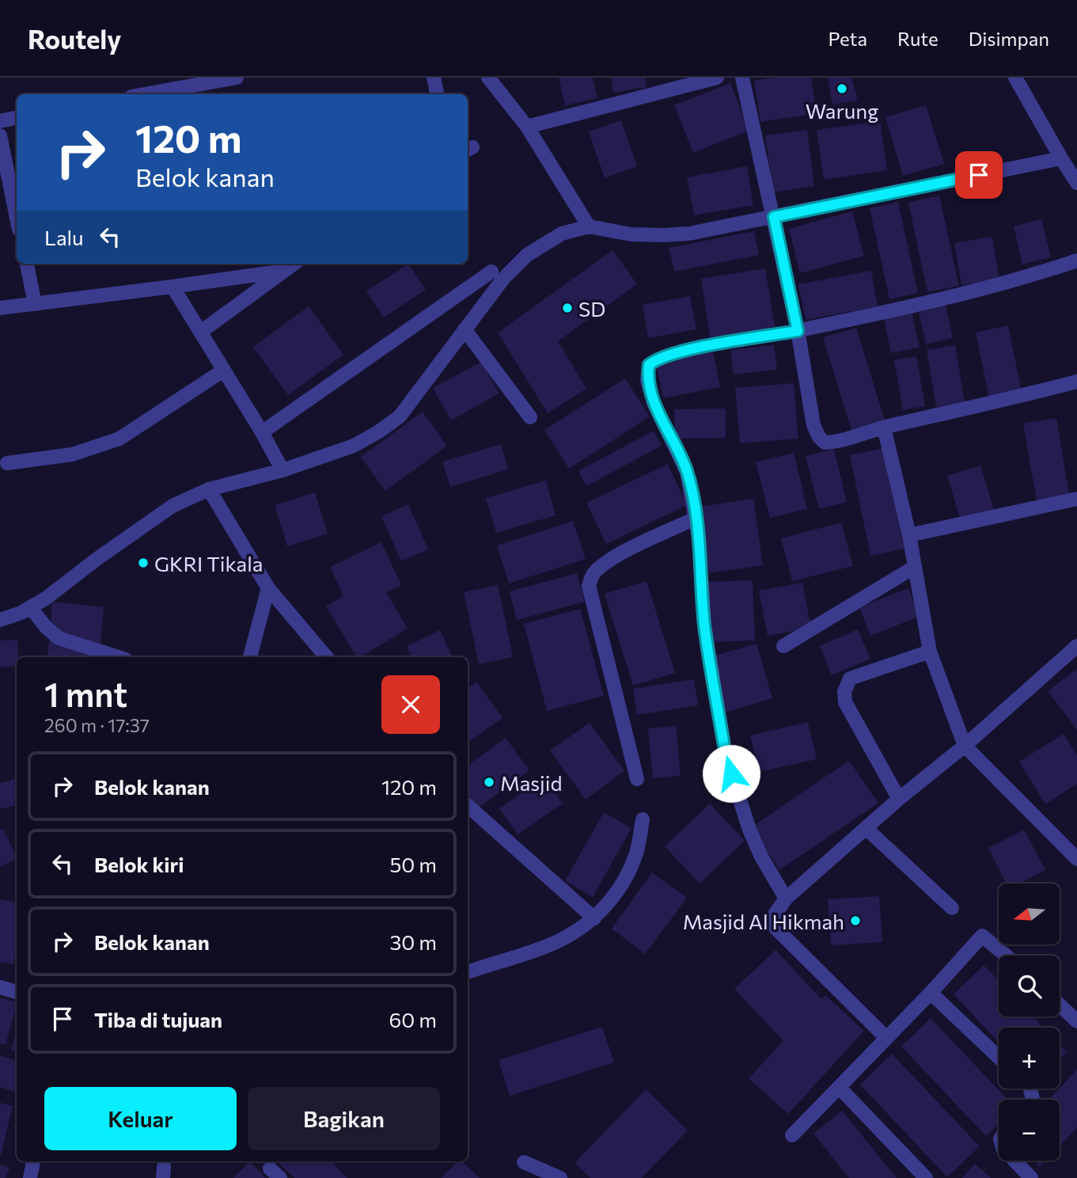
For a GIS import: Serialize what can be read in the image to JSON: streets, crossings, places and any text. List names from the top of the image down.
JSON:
{
  "places": [
    "Warung",
    "SD",
    "GKRI Tikala",
    "Masjid",
    "Masjid Al Hikmah"
  ],
  "north": "left",
  "page": {
    "header": "Routely",
    "nav": ["Peta", "Rute", "Disimpan"],
    "turn": ["120 m", "Belok kanan"],
    "then": "Lalu",
    "heading": ["1 mnt", "260 m · 17:37"],
    "list": [
      {
        "name": "Belok kanan",
        "value": "120 m"
      },
      {
        "name": "Belok kiri",
        "value": "50 m"
      },
      {
        "name": "Belok kanan",
        "value": "30 m"
      },
      {
        "name": "Tiba di tujuan",
        "value": "60 m"
      }
    ],
    "map_buttons": ["+", "−"],
    "buttons": ["Keluar", "Bagikan"]
  }
}
